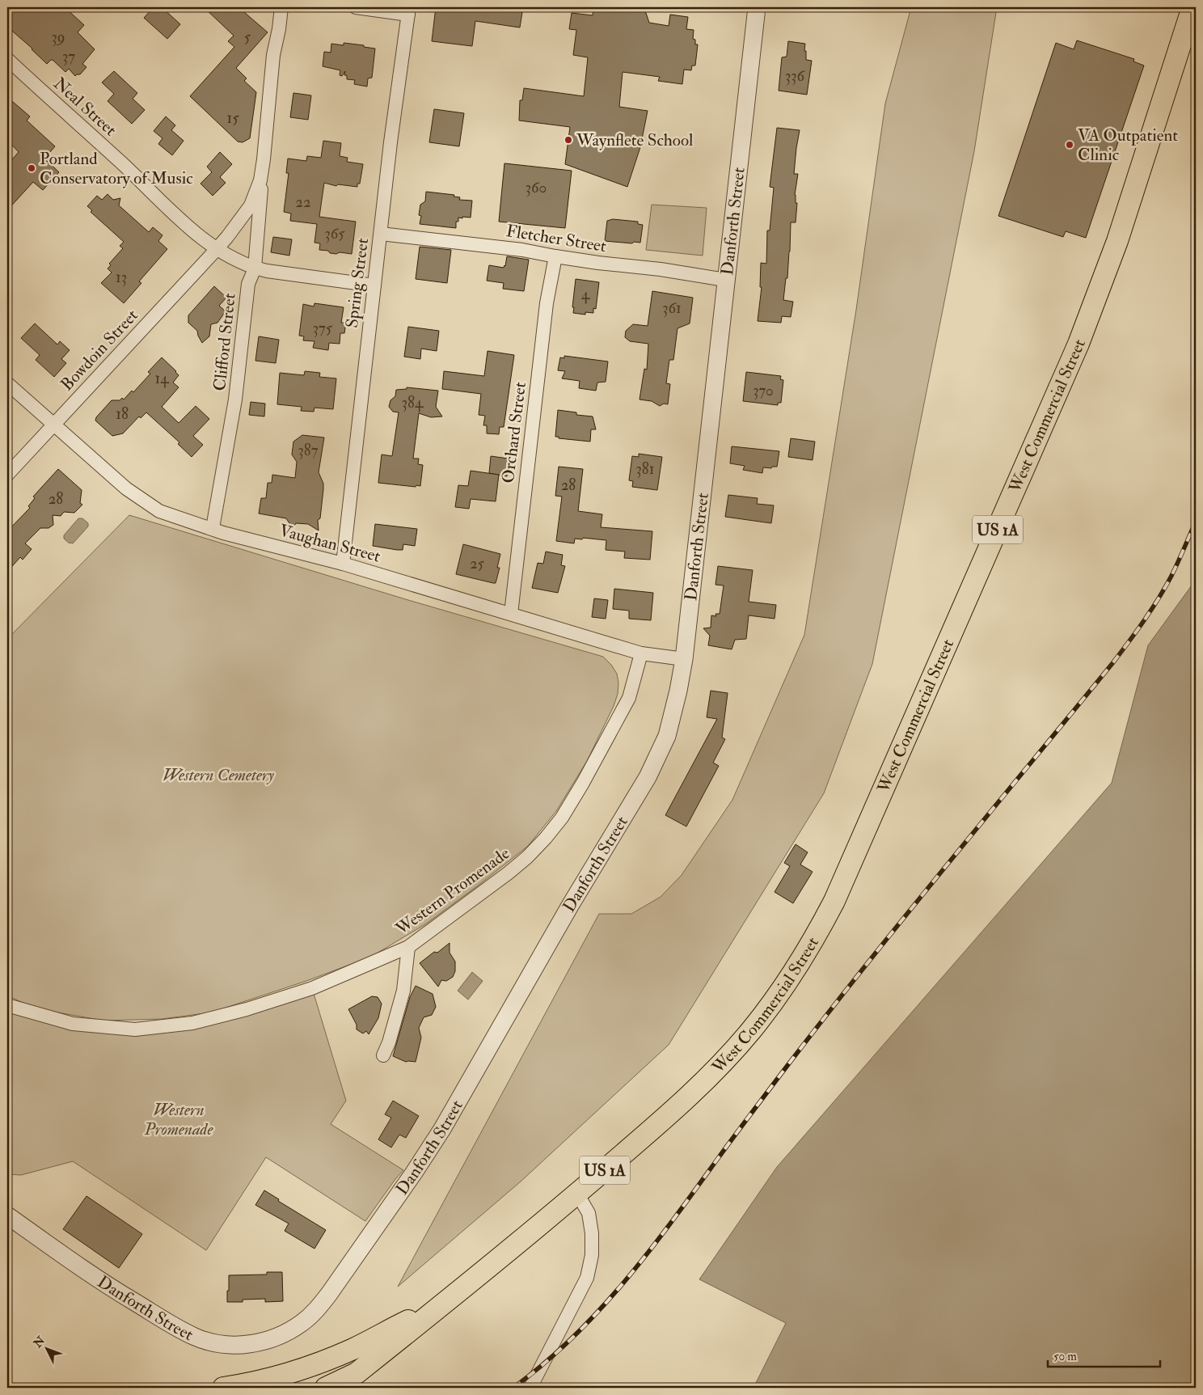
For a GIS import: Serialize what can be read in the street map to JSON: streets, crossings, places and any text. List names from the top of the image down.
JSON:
{
  "streets": {
    "main road": ["West Commercial Street", "US 1A"],
    "street": [
      "Neal Street",
      "Danforth Street",
      "Fletcher Street",
      "Spring Street",
      "Clifford Street",
      "Bowdoin Street",
      "Orchard Street",
      "Vaughan Street",
      "Western Promenade"
    ]
  },
  "crossings": [
    ["Neal Street", "Spring Street"],
    ["Neal Street", "Clifford Street"],
    ["Neal Street", "Bowdoin Street"],
    ["Danforth Street", "Fletcher Street"],
    ["Danforth Street", "Vaughan Street"],
    ["Fletcher Street", "Spring Street"],
    ["Fletcher Street", "Orchard Street"],
    ["Spring Street", "Vaughan Street"],
    ["Clifford Street", "Bowdoin Street"],
    ["Clifford Street", "Vaughan Street"],
    ["Bowdoin Street", "Vaughan Street"],
    ["Orchard Street", "Vaughan Street"],
    ["Vaughan Street", "Western Promenade"]
  ],
  "parks": ["Western Cemetery", "Western Promenade"],
  "places": ["Waynflete School", "VA Outpatient Clinic", "Portland Conservatory of Music"],
  "house_numbers": [
    "39",
    "5",
    "37",
    "336",
    "15",
    "360",
    "22",
    "365",
    "13",
    "4",
    "361",
    "375",
    "14",
    "370",
    "384",
    "18",
    "387",
    "381",
    "28",
    "28",
    "25"
  ],
  "scale_bar": "50 m",
  "north": "top left"
}
